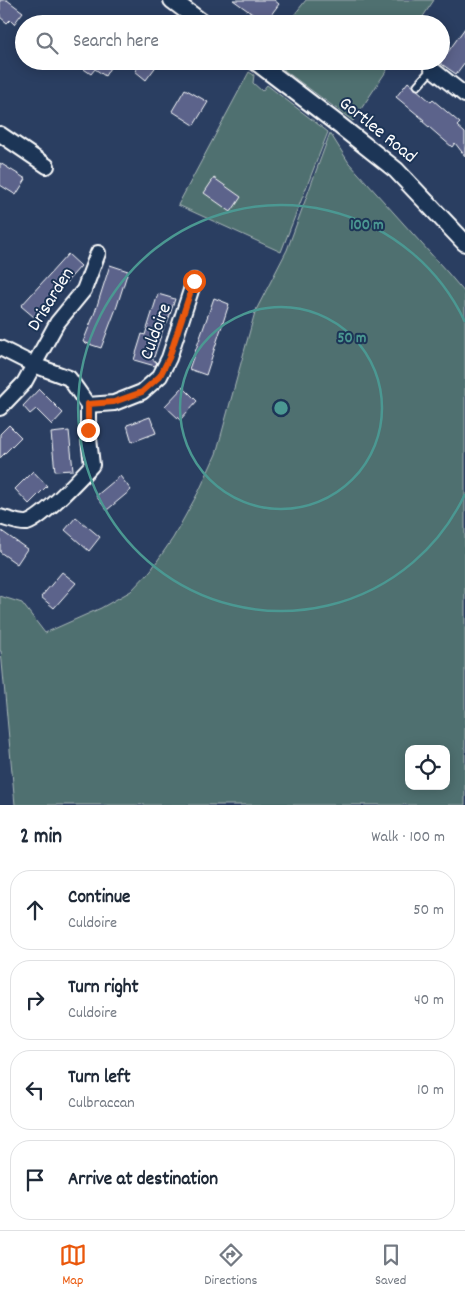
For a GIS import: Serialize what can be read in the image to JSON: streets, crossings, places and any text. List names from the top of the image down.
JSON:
{
  "streets": {
    "street": ["Gortlee Road", "Drisarden", "Culdoire"]
  },
  "page": {
    "search": "Search here",
    "heading": ["2 min", "Walk · 100 m"],
    "list": [
      ["Continue", "Culdoire", "50 m"],
      ["Turn right", "Culdoire", "40 m"],
      ["Turn left", "Culbraccan", "10 m"],
      "Arrive at destination"
    ],
    "nav": ["Map", "Directions", "Saved"]
  },
  "rings": ["100 m", "50 m"]
}
